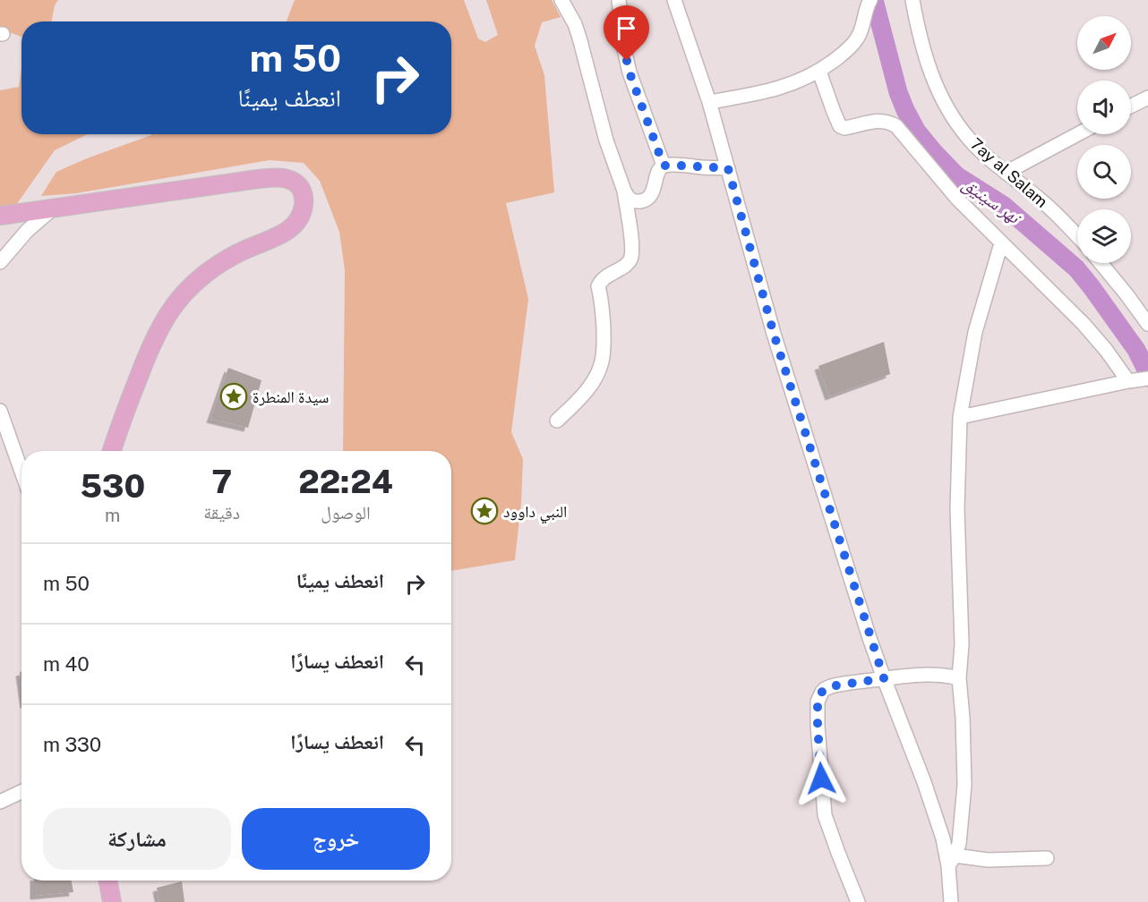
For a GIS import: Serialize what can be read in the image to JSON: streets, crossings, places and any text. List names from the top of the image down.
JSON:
{
  "streets": {
    "street": ["7ay al Salam"]
  },
  "water": ["نهر سينيق"],
  "places": {
    "place": ["سيدة المنطرة", "النبي داوود"]
  },
  "north": "top right",
  "page": {
    "turn": ["50 m", "انعطف يمينًا"],
    "eta": [
      "22:24",
      "الوصول",
      "7",
      "دقيقة",
      "530",
      "m"
    ],
    "list": [
      {
        "name": "انعطف يمينًا",
        "value": "50 m"
      },
      {
        "name": "انعطف يسارًا",
        "value": "40 m"
      },
      {
        "name": "انعطف يسارًا",
        "value": "330 m"
      }
    ],
    "buttons": ["خروج", "مشاركة"]
  }
}
